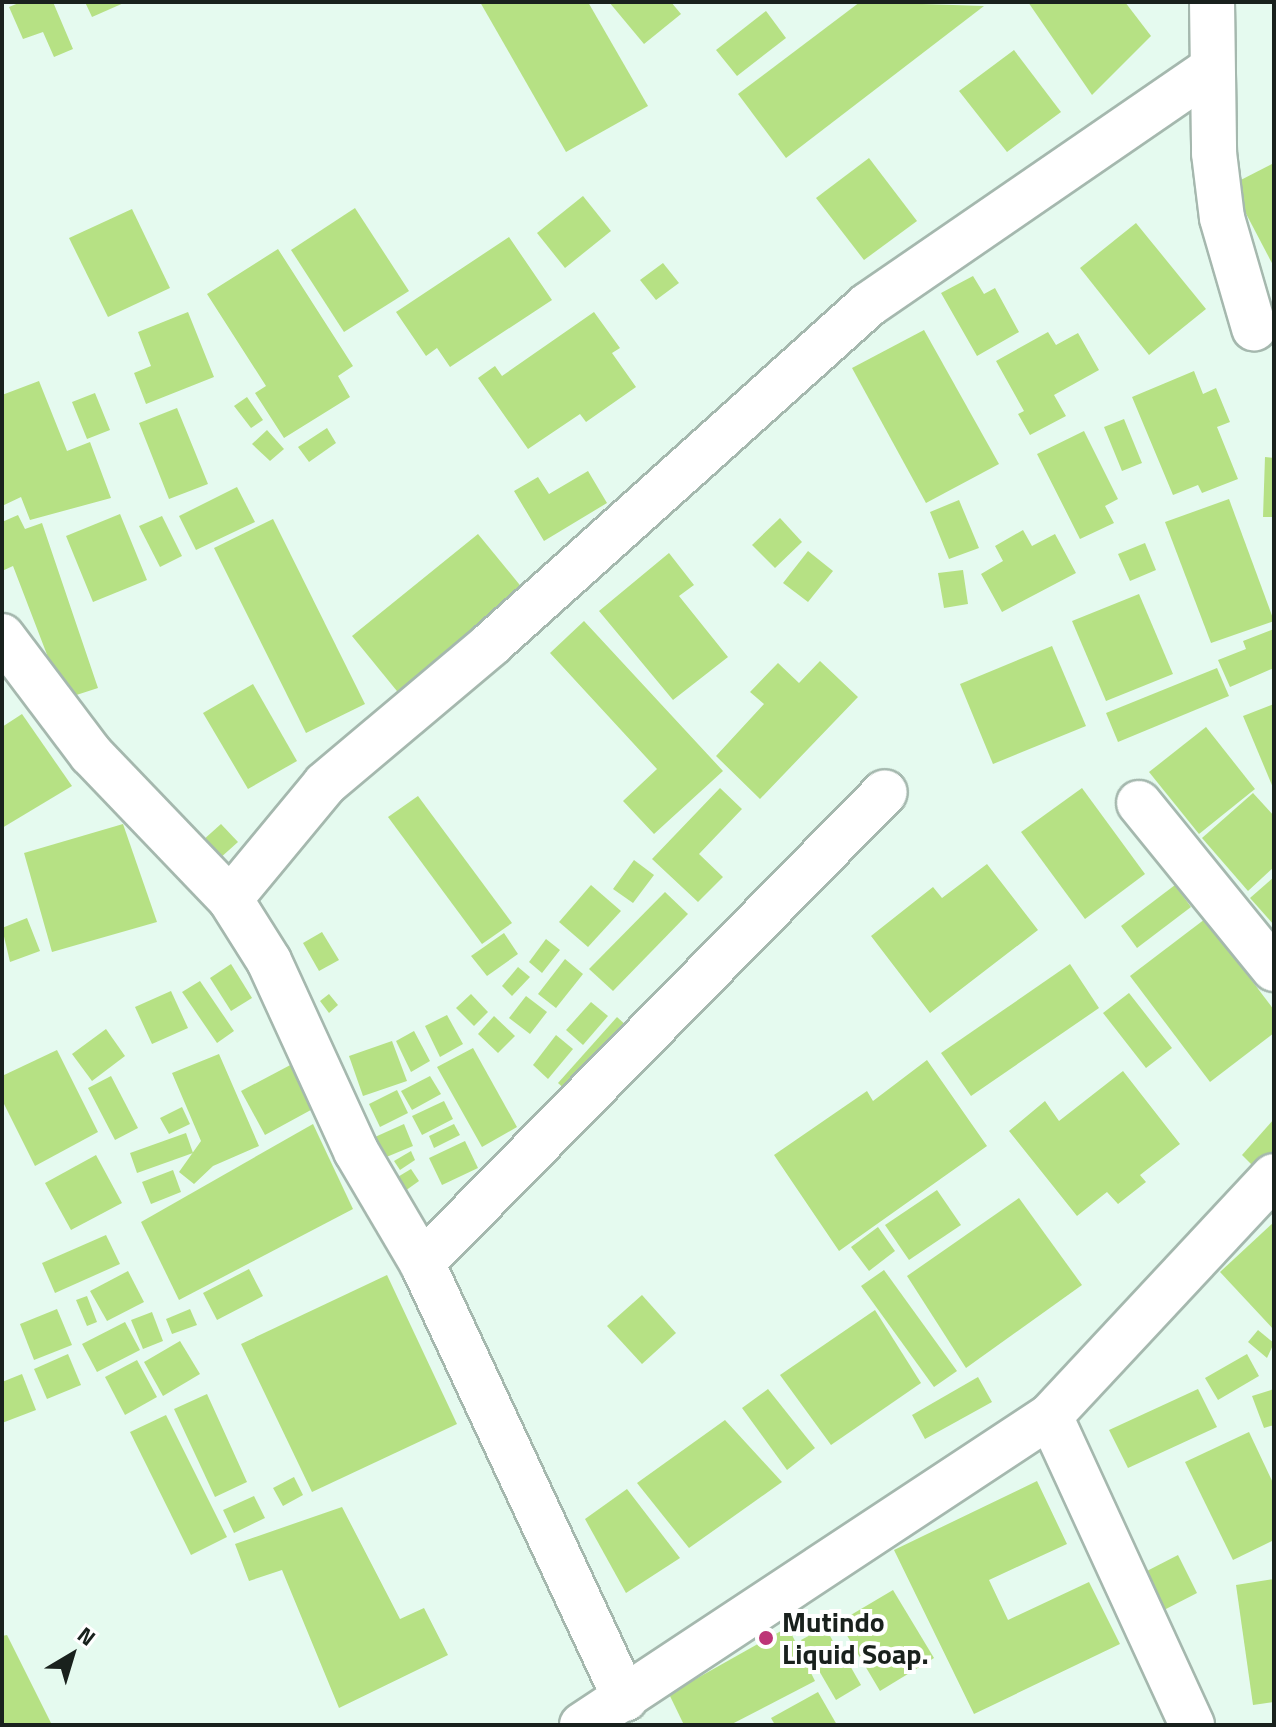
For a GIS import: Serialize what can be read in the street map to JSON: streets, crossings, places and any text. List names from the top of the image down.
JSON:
{
  "places": ["Mutindo Liquid Soap."],
  "north": "top right"
}
